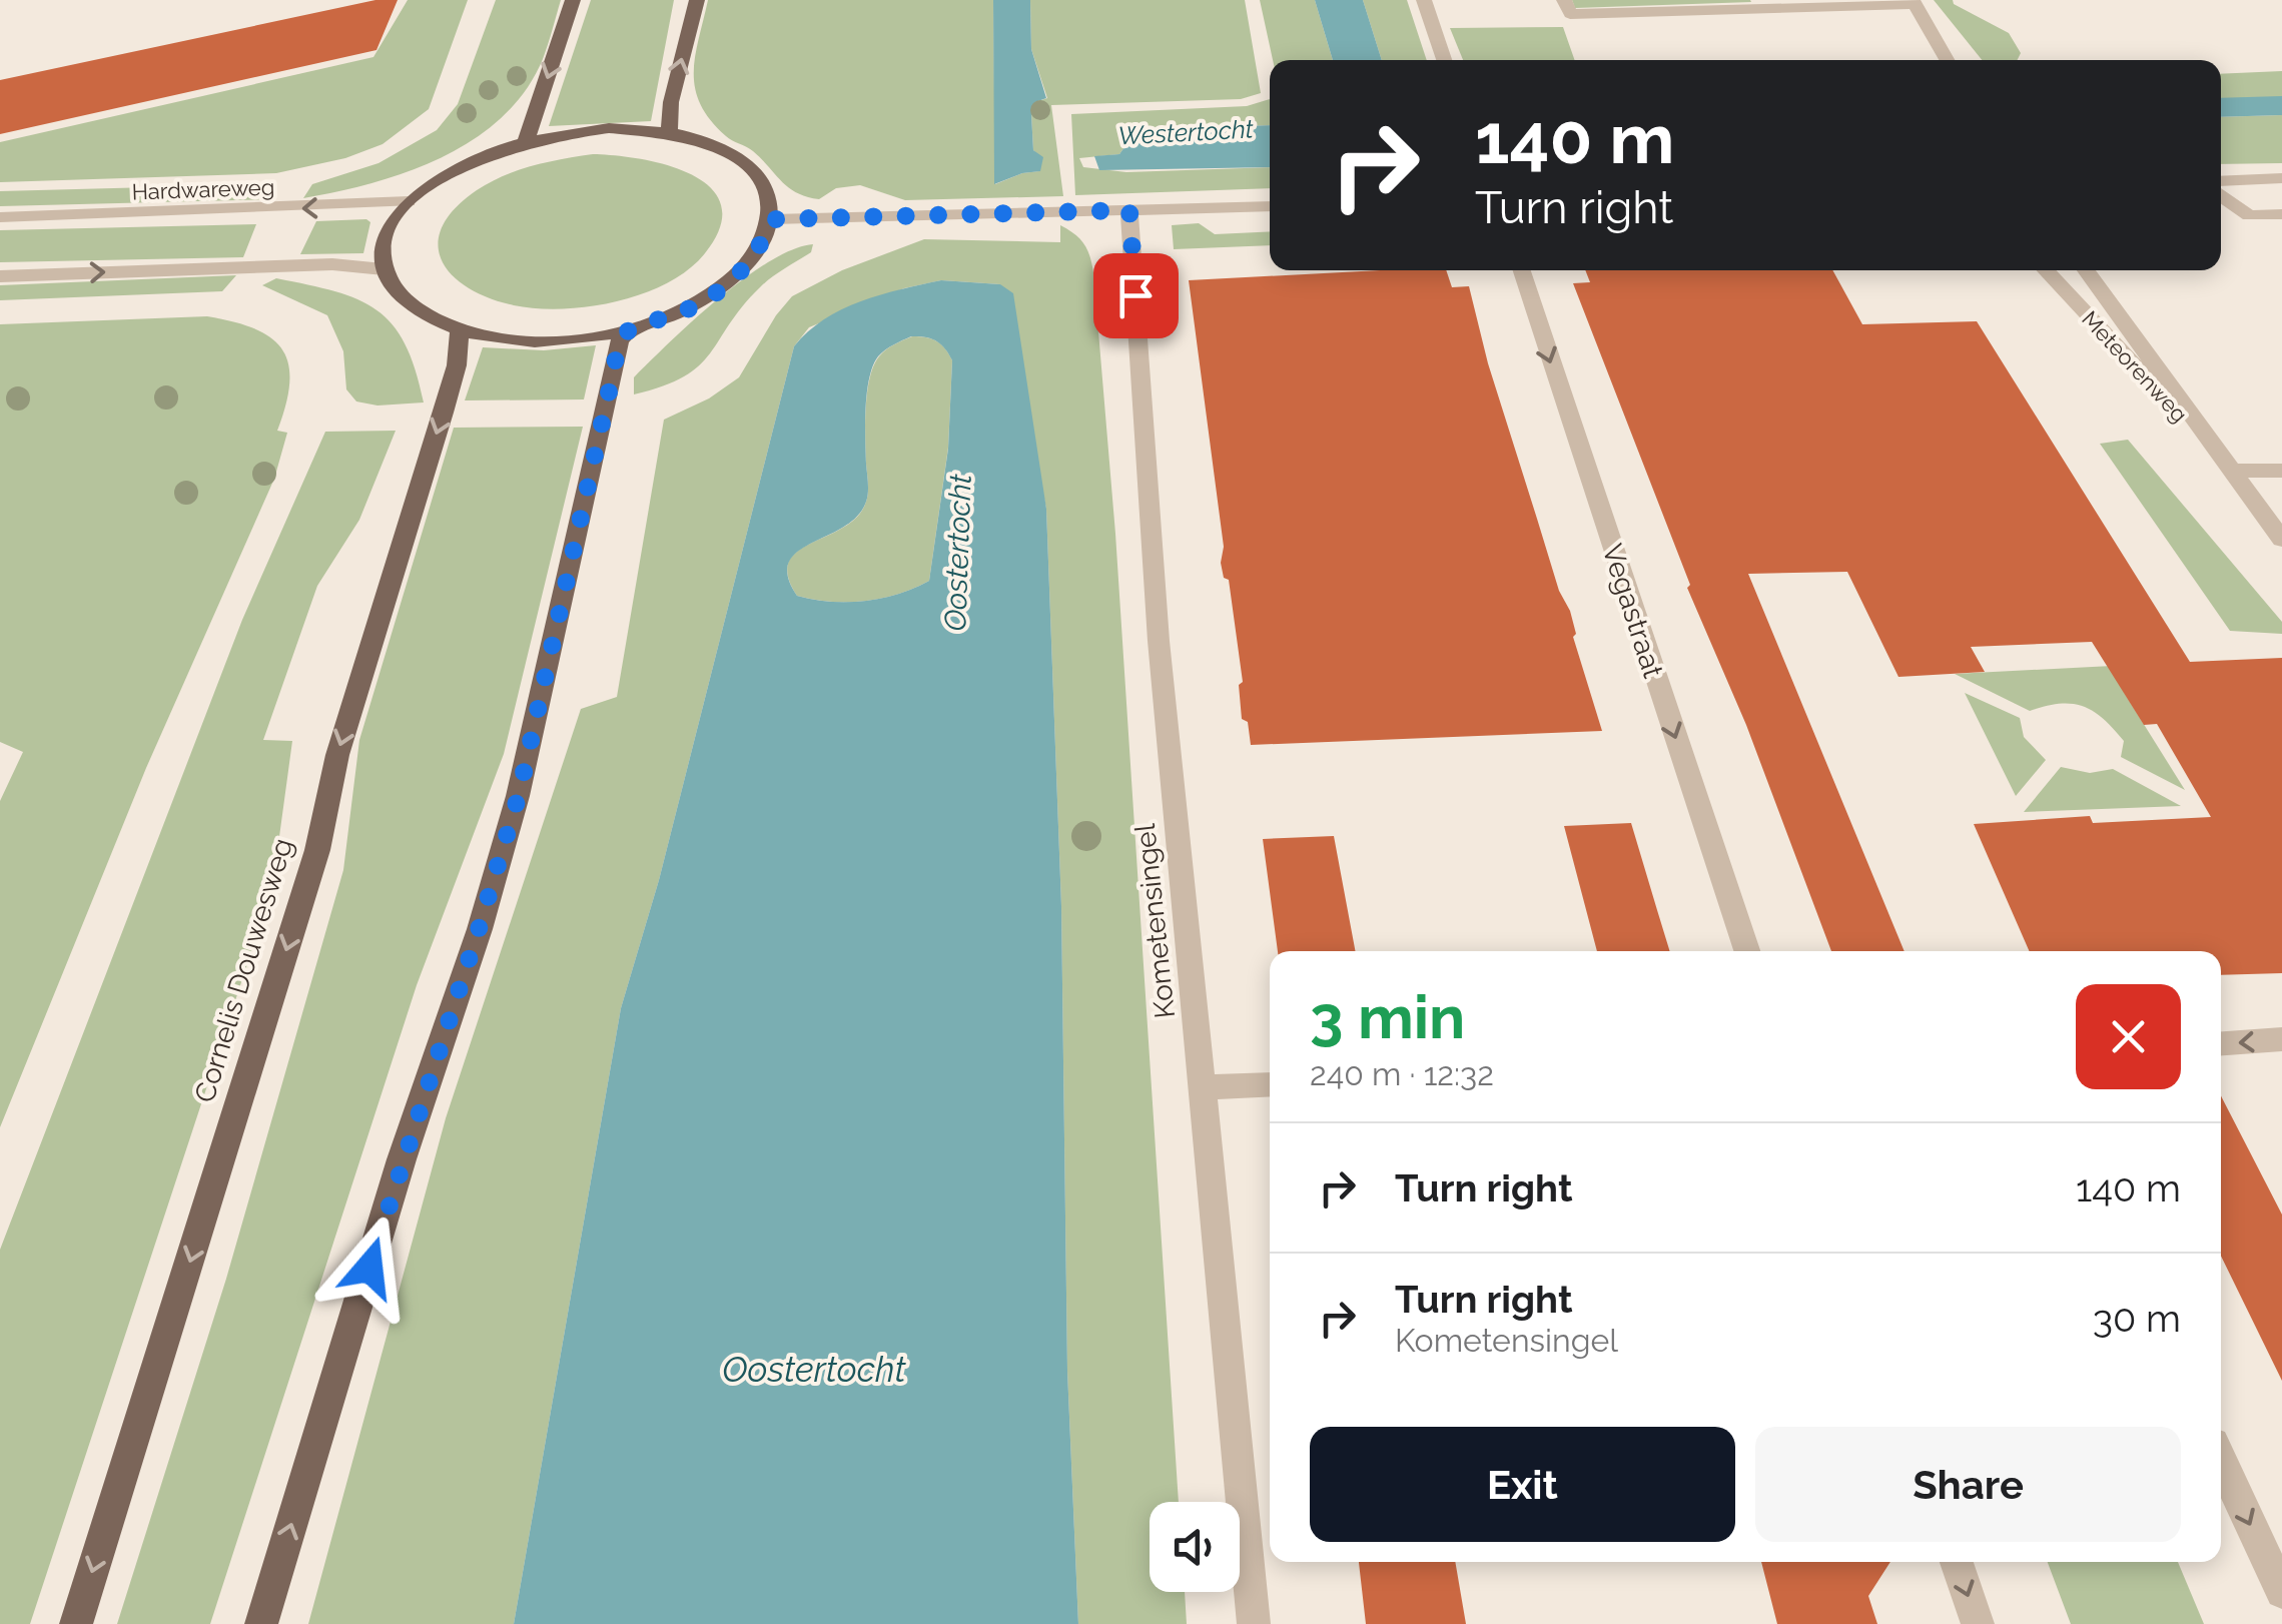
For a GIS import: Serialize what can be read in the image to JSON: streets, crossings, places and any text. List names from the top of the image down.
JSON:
{
  "streets": {
    "main road": ["Cornelis Douwesweg"],
    "street": [
      "Hardwareweg",
      "Meteorenweg",
      "Vegastraat",
      "Kometensingel"
    ]
  },
  "one_way": ["Vegastraat"],
  "water": ["Westertocht", "Oostertocht"],
  "page": {
    "turn": ["140 m", "Turn right"],
    "heading": ["3 min", "240 m · 12:32"],
    "list": [
      {
        "name": "Turn right",
        "value": "140 m"
      },
      {
        "name": "Turn right",
        "note": "Kometensingel",
        "value": "30 m"
      }
    ],
    "buttons": ["Exit", "Share"]
  }
}
